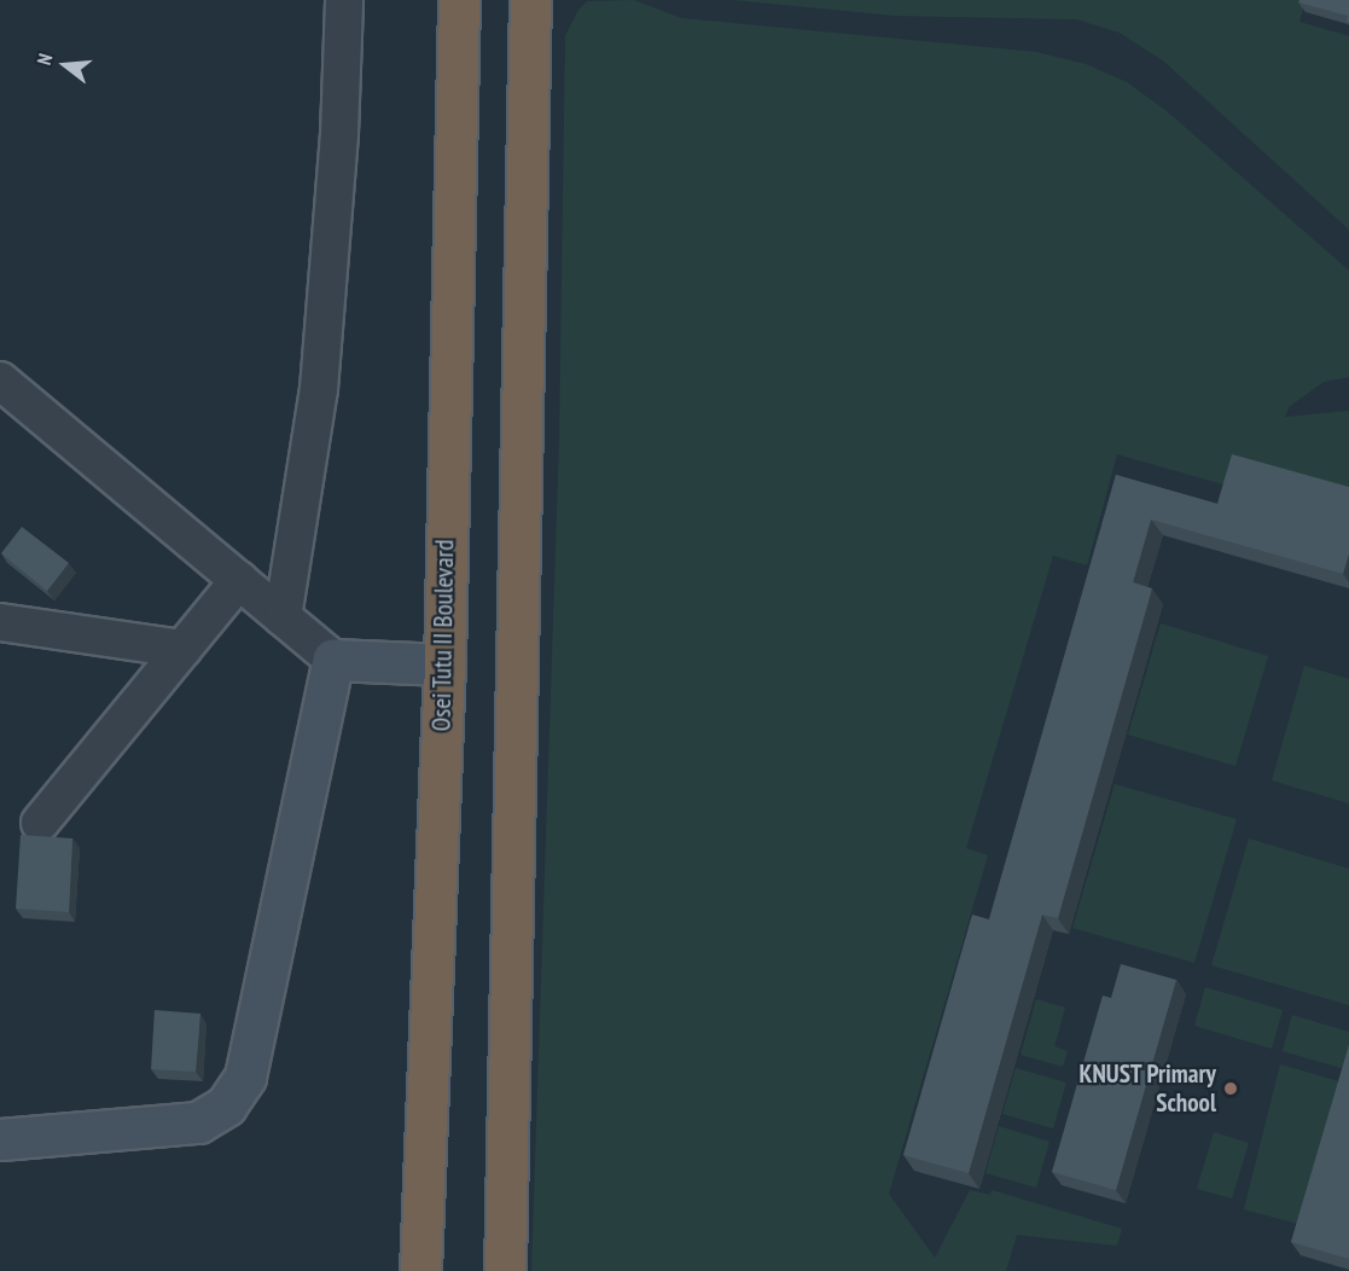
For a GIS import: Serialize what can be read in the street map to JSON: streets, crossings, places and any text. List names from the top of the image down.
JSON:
{
  "streets": {
    "highway": ["Osei Tutu II Boulevard"]
  },
  "places": ["KNUST Primary School"],
  "north": "left"
}
